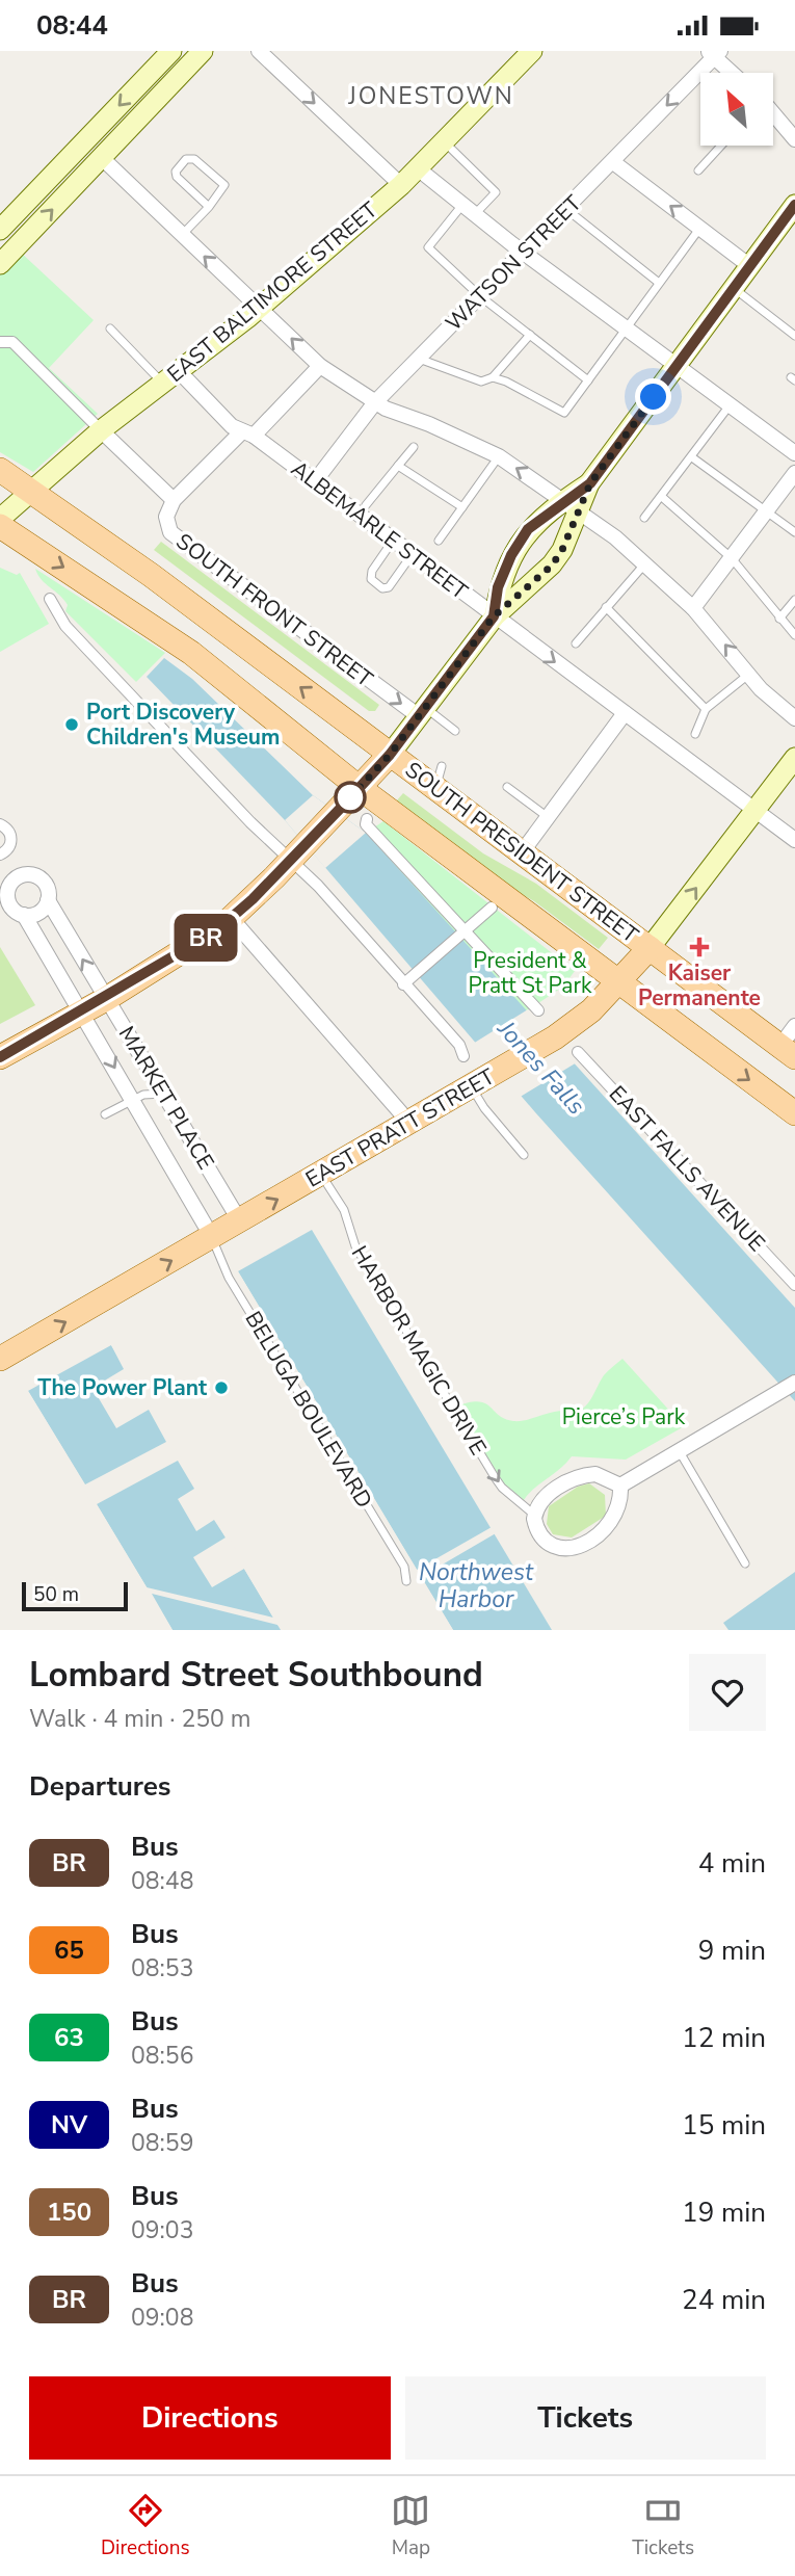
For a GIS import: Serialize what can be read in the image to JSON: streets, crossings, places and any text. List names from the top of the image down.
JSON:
{
  "streets": {
    "main road": ["EAST BALTIMORE STREET", "SOUTH PRESIDENT STREET", "EAST PRATT STREET"],
    "street": [
      "WATSON STREET",
      "ALBEMARLE STREET",
      "SOUTH FRONT STREET",
      "MARKET PLACE",
      "EAST FALLS AVENUE"
    ],
    "lane": ["HARBOR MAGIC DRIVE", "BELUGA BOULEVARD"]
  },
  "crossings": [
    ["WATSON STREET", "ALBEMARLE STREET"],
    ["EAST BALTIMORE STREET", "ALBEMARLE STREET"],
    ["EAST BALTIMORE STREET", "SOUTH FRONT STREET"],
    ["EAST BALTIMORE STREET", "SOUTH PRESIDENT STREET"],
    ["ALBEMARLE STREET", "EAST PRATT STREET"],
    ["SOUTH PRESIDENT STREET", "EAST PRATT STREET"],
    ["MARKET PLACE", "EAST PRATT STREET"],
    ["MARKET PLACE", "BELUGA BOULEVARD"],
    ["EAST PRATT STREET", "HARBOR MAGIC DRIVE"],
    ["EAST PRATT STREET", "BELUGA BOULEVARD"]
  ],
  "one_way": ["SOUTH FRONT STREET", "EAST PRATT STREET", "HARBOR MAGIC DRIVE"],
  "districts": ["JONESTOWN"],
  "water": ["Jones Falls", "Northwest Harbor"],
  "parks": ["President & Pratt St Park", "Pierce’s Park"],
  "places": {
    "other": ["Port Discovery Children's Museum", "The Power Plant"],
    "health": ["Kaiser Permanente"]
  },
  "lines": ["bus line BR"],
  "scale_bar": "50 m",
  "north": "top left",
  "page": {
    "status": "08:44",
    "on_map": "BR",
    "scale": "50 m",
    "heading": [
      ["Lombard Street Southbound", "Walk · 4 min · 250 m"],
      "Departures"
    ],
    "list": [
      {
        "mark": "BR",
        "name": "Bus",
        "note": "08:48",
        "value": "4 min"
      },
      {
        "mark": "65",
        "name": "Bus",
        "note": "08:53",
        "value": "9 min"
      },
      {
        "mark": "63",
        "name": "Bus",
        "note": "08:56",
        "value": "12 min"
      },
      {
        "mark": "NV",
        "name": "Bus",
        "note": "08:59",
        "value": "15 min"
      },
      {
        "mark": "150",
        "name": "Bus",
        "note": "09:03",
        "value": "19 min"
      },
      {
        "mark": "BR",
        "name": "Bus",
        "note": "09:08",
        "value": "24 min"
      }
    ],
    "buttons": ["Directions", "Tickets"],
    "tabs": ["Directions", "Map", "Tickets"]
  }
}
